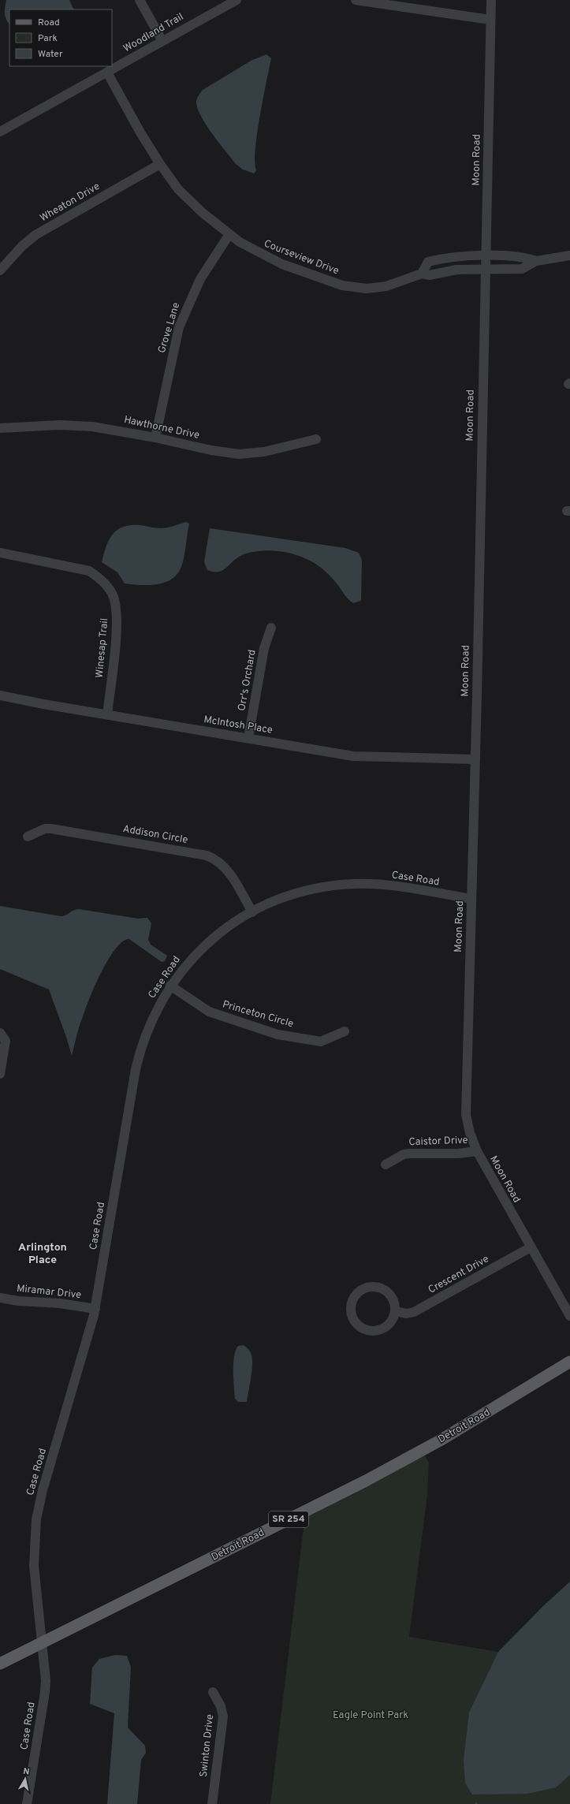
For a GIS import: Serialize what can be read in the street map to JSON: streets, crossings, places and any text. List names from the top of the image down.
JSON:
{
  "streets": {
    "main road": ["Detroit Road", "SR 254"],
    "street": [
      "Woodland Trail",
      "Moon Road",
      "Wheaton Drive",
      "Courseview Drive",
      "Grove Lane",
      "Hawthorne Drive",
      "Winesap Trail",
      "Orr's Orchard",
      "McIntosh Place",
      "Addison Circle",
      "Case Road",
      "Princeton Circle",
      "Caistor Drive",
      "Crescent Drive",
      "Miramar Drive",
      "Swinton Drive"
    ]
  },
  "crossings": [
    ["Woodland Trail", "Courseview Drive"],
    ["Moon Road", "Courseview Drive"],
    ["Moon Road", "McIntosh Place"],
    ["Moon Road", "Case Road"],
    ["Moon Road", "Caistor Drive"],
    ["Moon Road", "Crescent Drive"],
    ["Wheaton Drive", "Courseview Drive"],
    ["Courseview Drive", "Grove Lane"],
    ["Grove Lane", "Hawthorne Drive"],
    ["Winesap Trail", "McIntosh Place"],
    ["Orr's Orchard", "McIntosh Place"],
    ["Addison Circle", "Case Road"],
    ["Case Road", "Princeton Circle"],
    ["Case Road", "Miramar Drive"],
    ["Case Road", "Detroit Road"]
  ],
  "districts": ["Arlington Place"],
  "parks": ["Eagle Point Park"],
  "legend": ["Road", "Park", "Water"],
  "north": "top"
}
